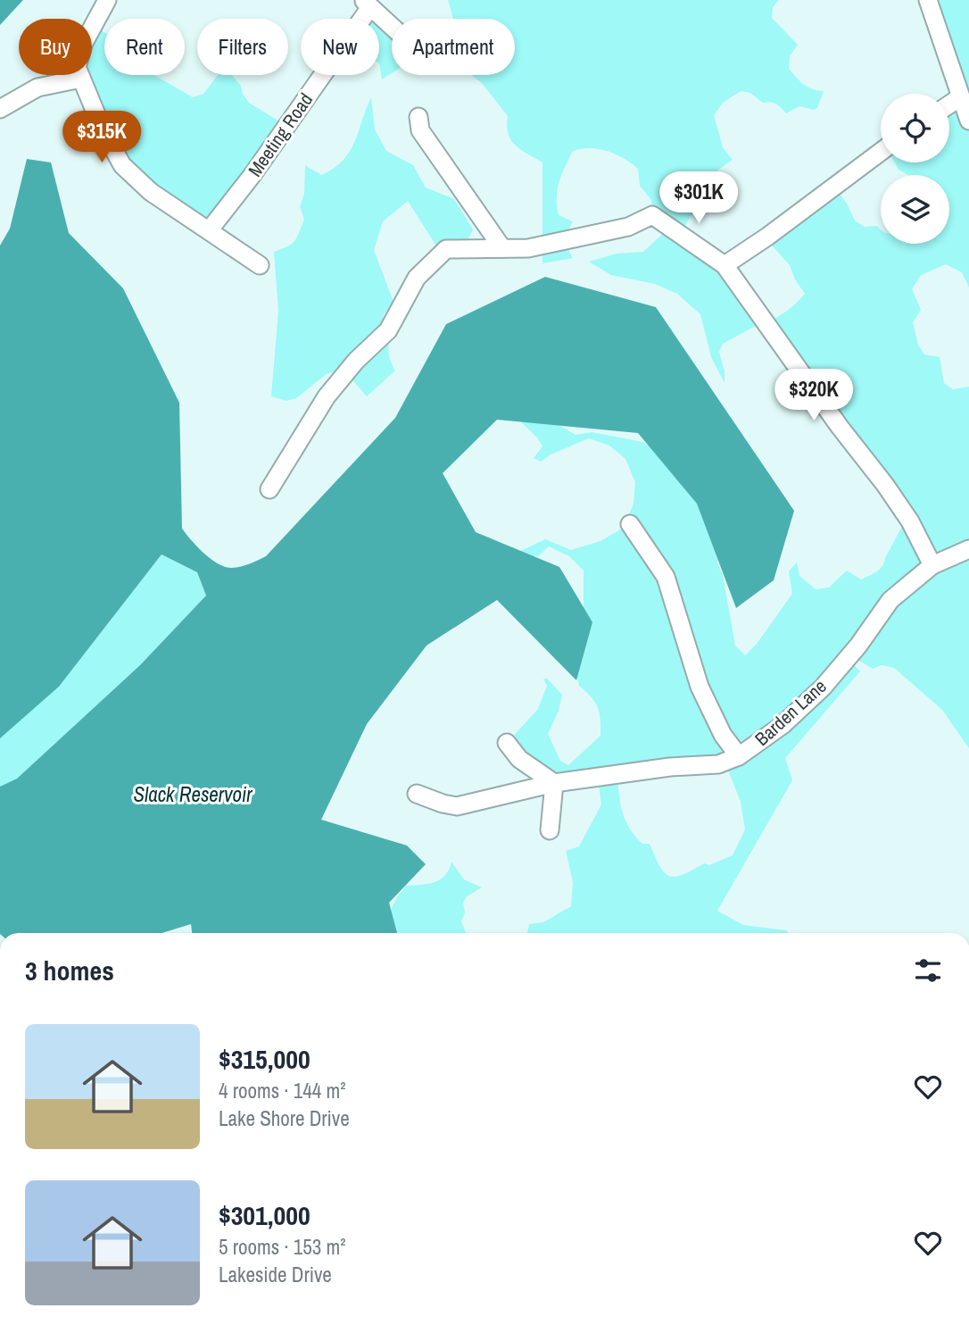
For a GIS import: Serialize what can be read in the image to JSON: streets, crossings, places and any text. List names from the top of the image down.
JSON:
{
  "streets": {
    "street": ["Meeting Road", "Barden Lane"]
  },
  "water": ["Slack Reservoir"],
  "page": {
    "chip": [
      "Buy",
      "Rent",
      "Filters",
      "New",
      "Apartment"
    ],
    "price": ["$315K", "$301K", "$320K"],
    "heading": "3 homes",
    "list": [
      {
        "name": "$315,000",
        "note": "4 rooms · 144 m² · Lake Shore Drive"
      },
      {
        "name": "$301,000",
        "note": "5 rooms · 153 m² · Lakeside Drive"
      }
    ]
  }
}
